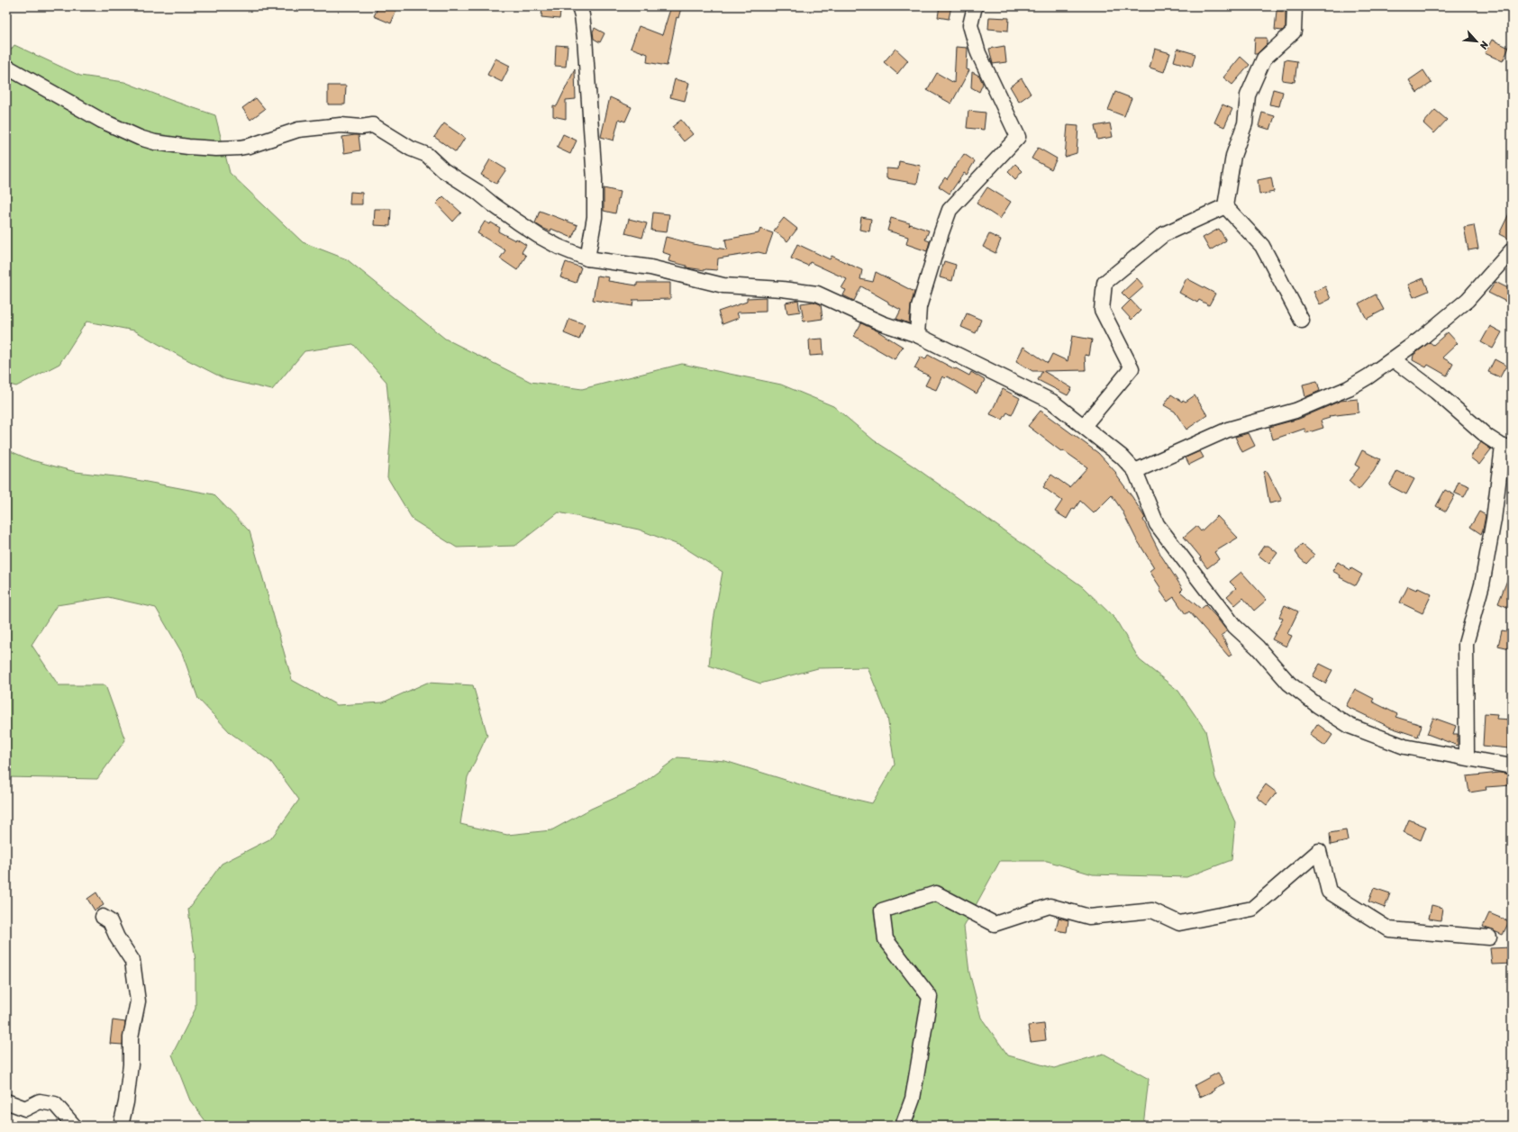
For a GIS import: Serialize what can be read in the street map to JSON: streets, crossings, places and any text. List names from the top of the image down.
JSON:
{
  "north": "bottom right"
}
